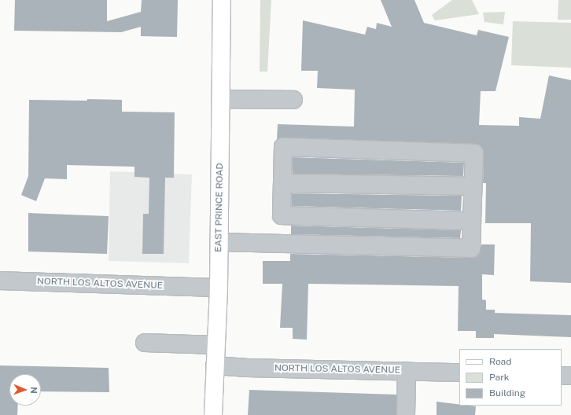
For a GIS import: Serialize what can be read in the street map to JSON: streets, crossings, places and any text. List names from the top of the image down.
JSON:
{
  "streets": {
    "main road": ["EAST PRINCE ROAD"],
    "street": ["NORTH LOS ALTOS AVENUE"]
  },
  "crossings": [
    ["EAST PRINCE ROAD", "NORTH LOS ALTOS AVENUE"]
  ],
  "legend": ["Road", "Park", "Building"],
  "north": "right"
}
